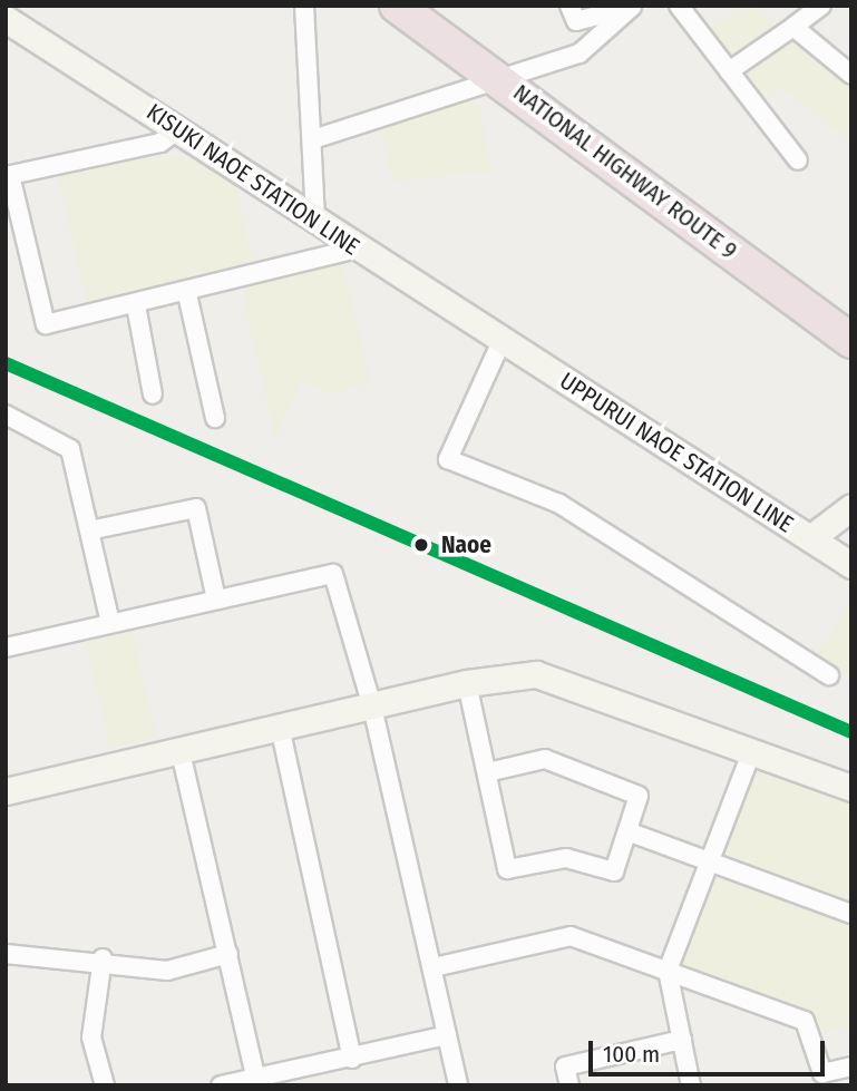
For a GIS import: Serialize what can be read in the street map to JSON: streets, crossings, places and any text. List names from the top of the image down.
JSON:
{
  "streets": {
    "highway": ["NATIONAL HIGHWAY ROUTE 9"],
    "main road": ["KISUKI NAOE STATION LINE", "UPPURUI NAOE STATION LINE"]
  },
  "crossings": [
    ["KISUKI NAOE STATION LINE", "UPPURUI NAOE STATION LINE"]
  ],
  "places": ["Naoe"],
  "scale_bar": "100 m"
}
